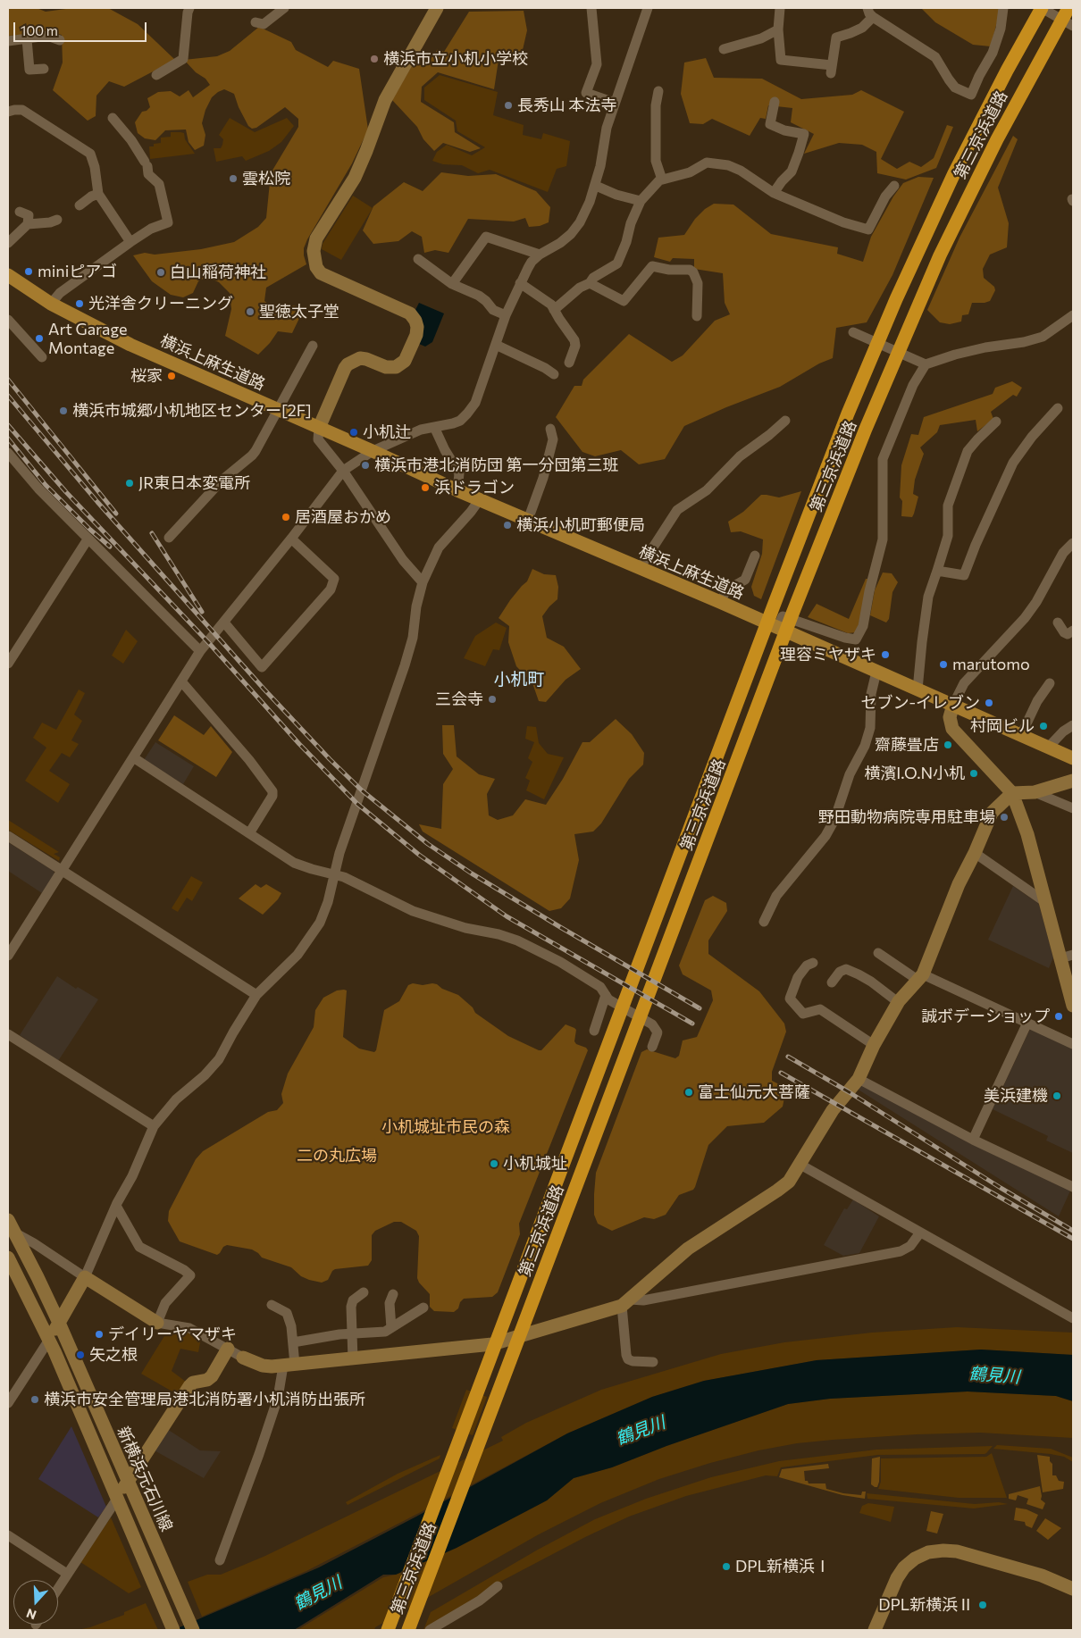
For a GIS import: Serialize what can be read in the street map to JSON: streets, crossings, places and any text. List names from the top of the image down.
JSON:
{
  "streets": {
    "highway": ["第三京浜道路"],
    "main road": ["横浜上麻生道路"],
    "street": ["新横浜元石川線"]
  },
  "districts": ["小机町"],
  "water": ["鶴見川"],
  "parks": ["小机城址市民の森", "二の丸広場"],
  "places": [
    "横浜市立小机小学校",
    "長秀山 本法寺",
    "雲松院",
    "miniピアゴ",
    "白山稲荷神社",
    "光洋舎クリーニング",
    "聖徳太子堂",
    "Art Garage Montage",
    "桜家",
    "横浜市城郷小机地区センター[2F]",
    "小机辻",
    "横浜市港北消防団 第一分団第三班",
    "JR東日本変電所",
    "浜ドラゴン",
    "居酒屋おかめ",
    "横浜小机町郵便局",
    "理容ミヤザキ",
    "marutomo",
    "三会寺",
    "セブン-イレブン",
    "村岡ビル",
    "齋藤畳店",
    "横濱I.O.N小机",
    "野田動物病院専用駐車場",
    "誠ボデーショップ",
    "富士仙元大菩薩",
    "美浜建機",
    "小机城址",
    "デイリーヤマザキ",
    "矢之根",
    "横浜市安全管理局港北消防署小机消防出張所",
    "DPL新横浜Ⅰ",
    "DPL新横浜Ⅱ"
  ],
  "scale_bar": "100 m",
  "north": "bottom"
}
